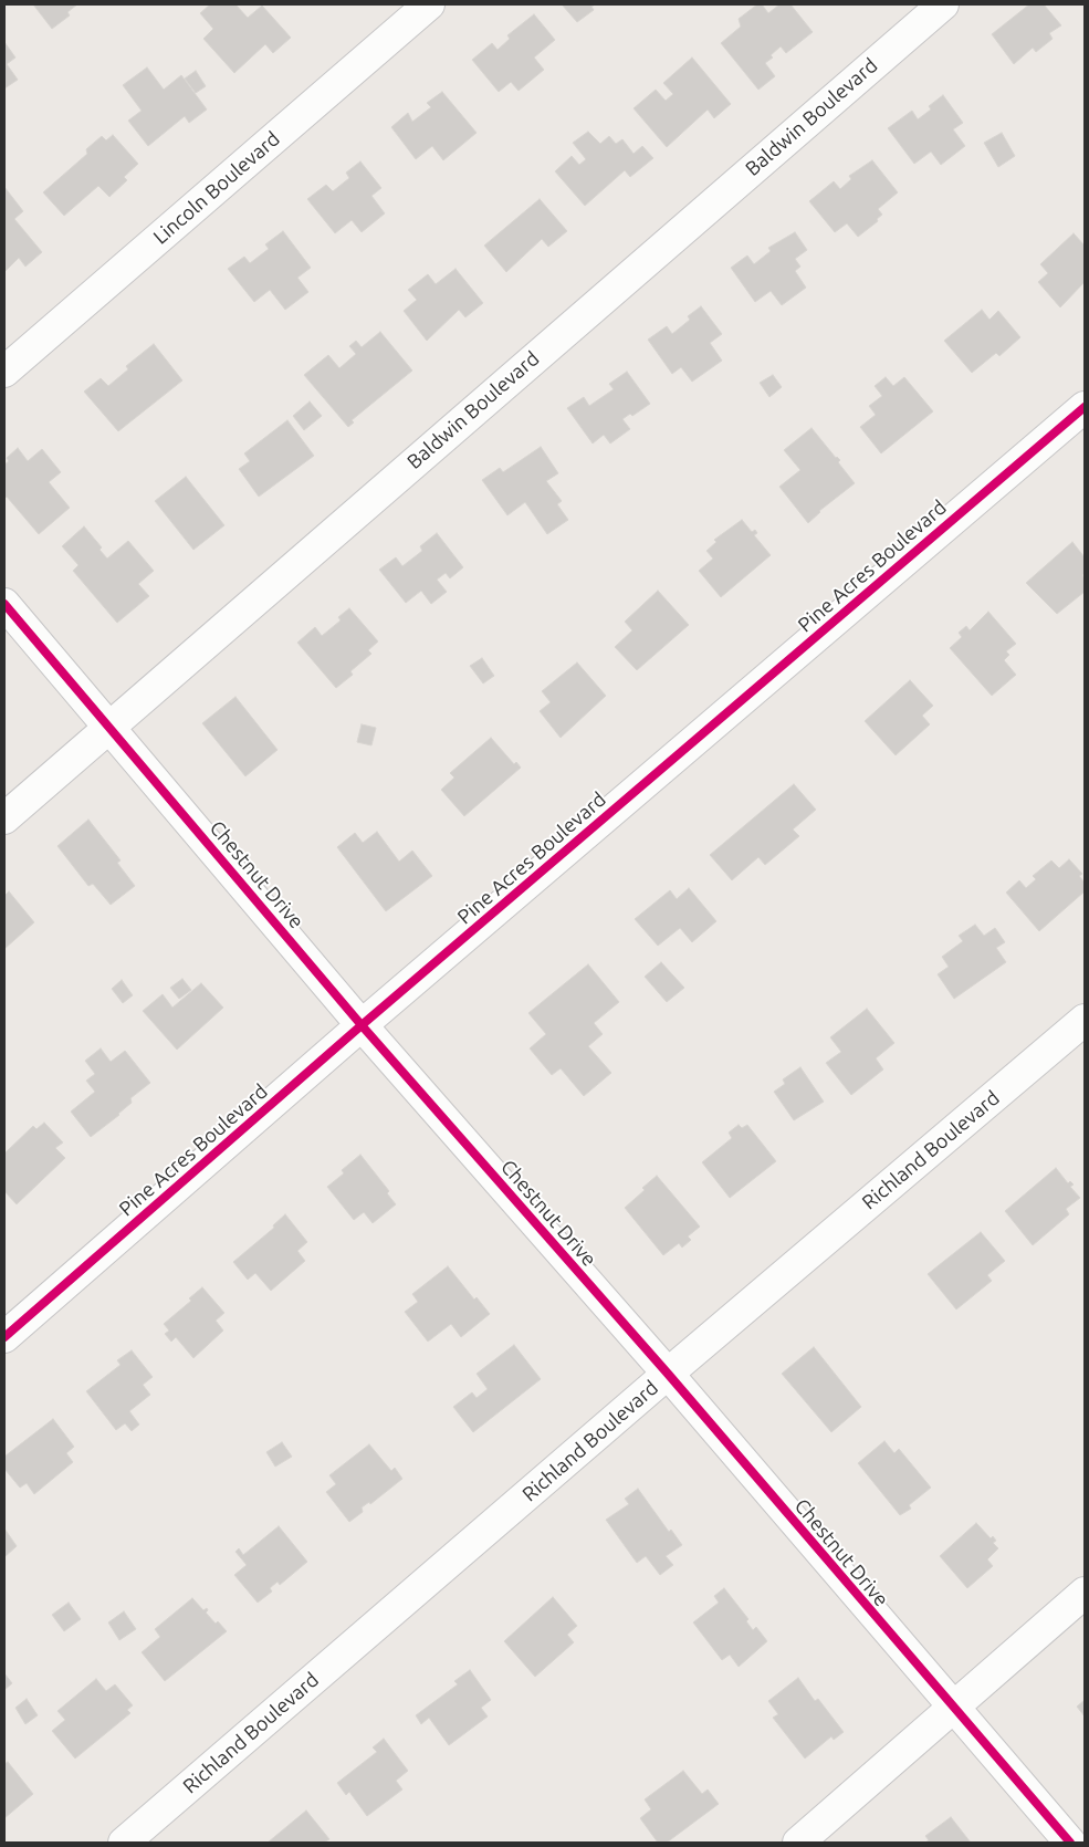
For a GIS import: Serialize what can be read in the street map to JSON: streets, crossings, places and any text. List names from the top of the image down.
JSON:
{
  "streets": {
    "street": [
      "Baldwin Boulevard",
      "Lincoln Boulevard",
      "Pine Acres Boulevard",
      "Chestnut Drive",
      "Richland Boulevard"
    ]
  },
  "crossings": [
    ["Baldwin Boulevard", "Chestnut Drive"],
    ["Pine Acres Boulevard", "Chestnut Drive"],
    ["Chestnut Drive", "Richland Boulevard"]
  ]
}
